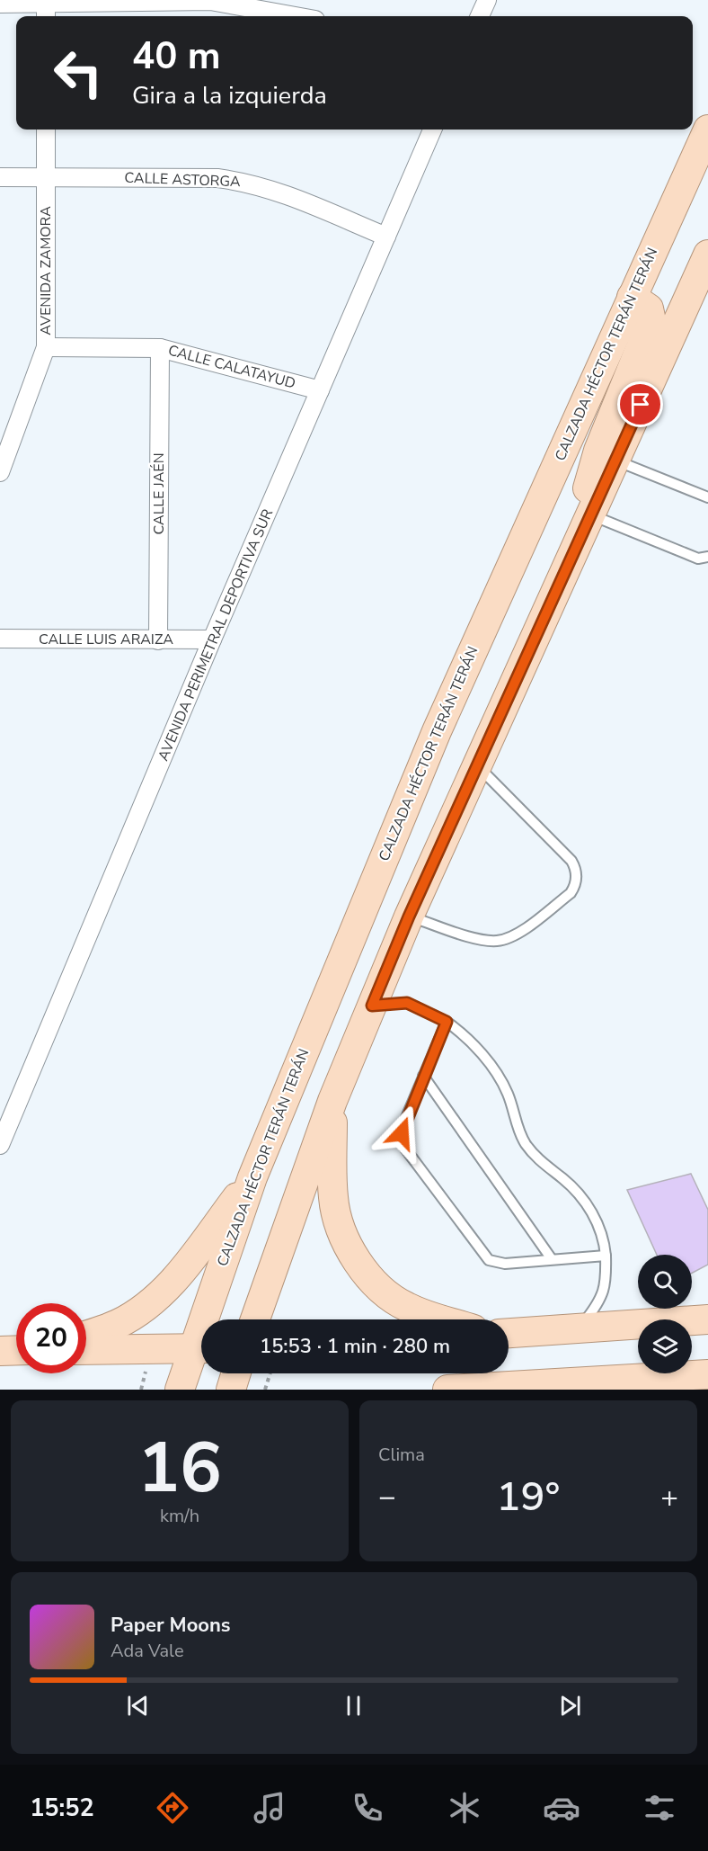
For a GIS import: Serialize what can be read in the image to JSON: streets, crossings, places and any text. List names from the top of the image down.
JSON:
{
  "streets": {
    "main road": ["CALZADA HÉCTOR TERÁN TERÁN"],
    "street": [
      "CALLE ASTORGA",
      "AVENIDA ZAMORA",
      "CALLE CALATAYUD",
      "CALLE JAÉN",
      "AVENIDA PERIMETRAL DEPORTIVA SUR",
      "CALLE LUIS ARAIZA"
    ]
  },
  "crossings": [
    ["CALLE ASTORGA", "AVENIDA ZAMORA"],
    ["CALLE ASTORGA", "AVENIDA PERIMETRAL DEPORTIVA SUR"],
    ["AVENIDA ZAMORA", "CALLE CALATAYUD"],
    ["CALLE CALATAYUD", "CALLE JAÉN"],
    ["CALLE CALATAYUD", "AVENIDA PERIMETRAL DEPORTIVA SUR"],
    ["CALLE JAÉN", "CALLE LUIS ARAIZA"],
    ["AVENIDA PERIMETRAL DEPORTIVA SUR", "CALLE LUIS ARAIZA"]
  ],
  "page": {
    "turn": ["40 m", "Gira a la izquierda"],
    "limit": "20",
    "trip": "15:53 · 1 min · 280 m",
    "tile": [
      ["16", "km/h"],
      "Clima"
    ],
    "heat": ["−", "19°", "+"],
    "song": ["Paper Moons", "Ada Vale"],
    "tabs": "15:52"
  }
}
